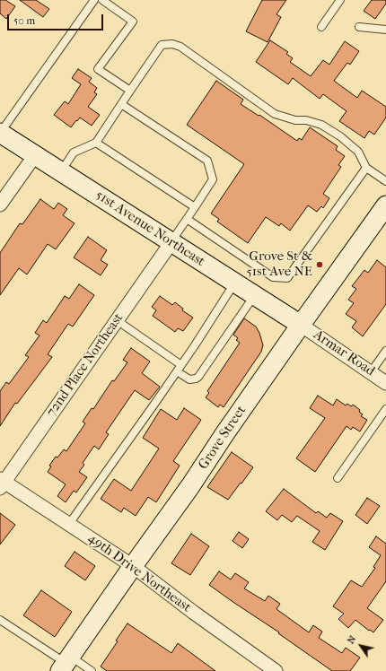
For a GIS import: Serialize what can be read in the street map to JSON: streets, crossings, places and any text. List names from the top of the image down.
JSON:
{
  "streets": {
    "street": [
      "51st Avenue Northeast",
      "Armar Road",
      "72nd Place Northeast",
      "Grove Street",
      "49th Drive Northeast"
    ]
  },
  "crossings": [
    ["51st Avenue Northeast", "Armar Road"],
    ["51st Avenue Northeast", "72nd Place Northeast"],
    ["51st Avenue Northeast", "Grove Street"],
    ["Armar Road", "Grove Street"],
    ["72nd Place Northeast", "49th Drive Northeast"],
    ["Grove Street", "49th Drive Northeast"]
  ],
  "places": ["Grove St & 51st Ave NE"],
  "scale_bar": "50 m",
  "north": "top left"
}
